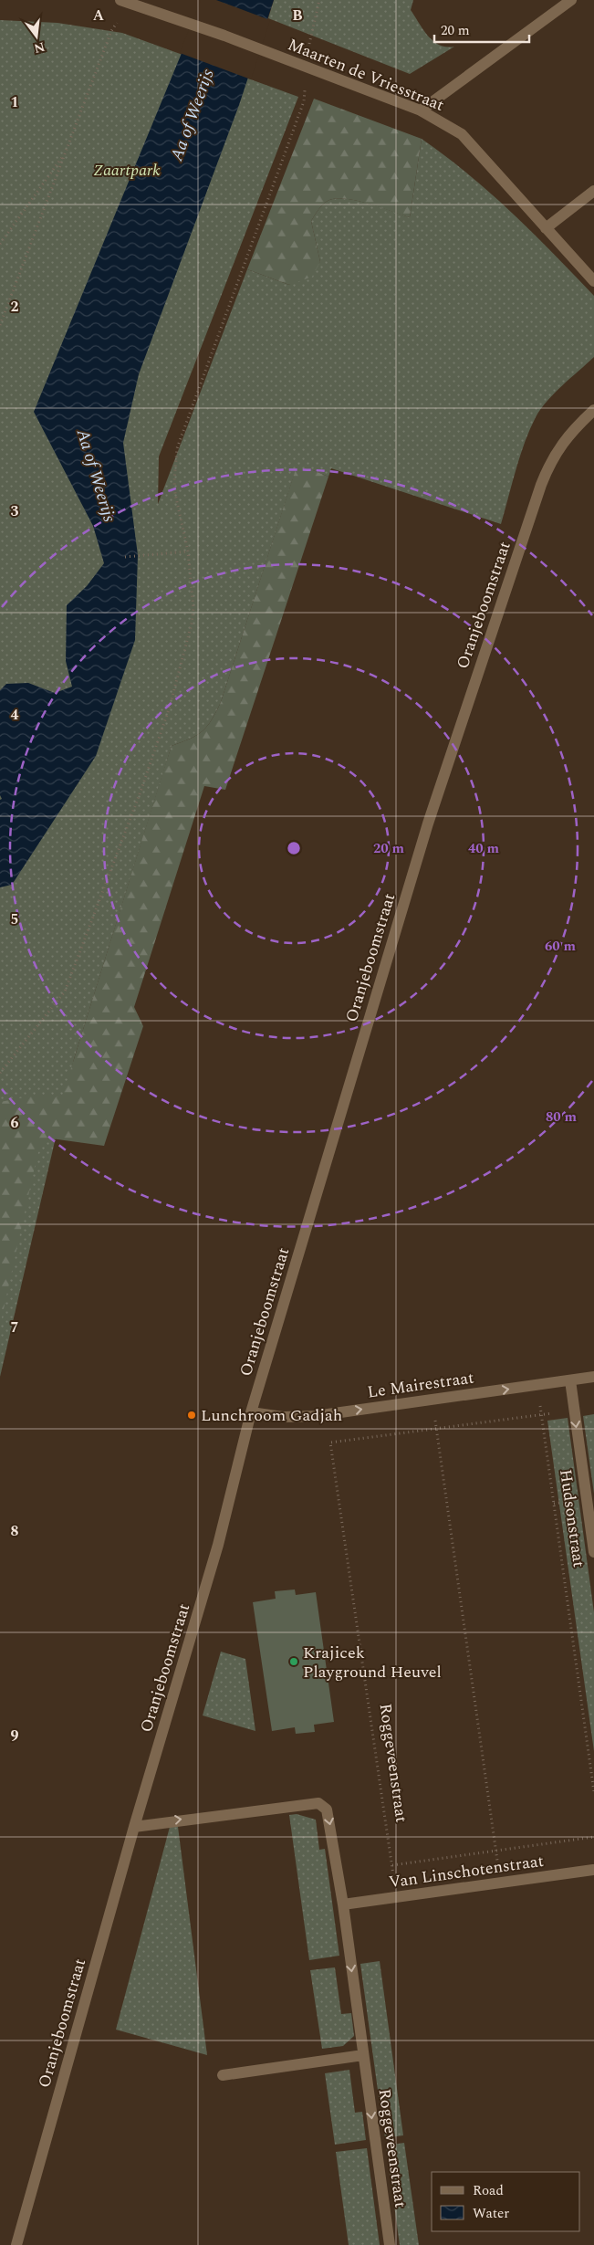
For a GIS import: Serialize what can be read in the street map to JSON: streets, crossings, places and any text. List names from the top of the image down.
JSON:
{
  "streets": {
    "street": [
      "Maarten de Vriesstraat",
      "Oranjeboomstraat",
      "Le Mairestraat",
      "Hudsonstraat",
      "Roggeveenstraat",
      "Van Linschotenstraat"
    ]
  },
  "crossings": [
    ["Oranjeboomstraat", "Le Mairestraat"],
    ["Oranjeboomstraat", "Roggeveenstraat"],
    ["Le Mairestraat", "Hudsonstraat"],
    ["Hudsonstraat", "Roggeveenstraat"],
    ["Roggeveenstraat", "Van Linschotenstraat"]
  ],
  "one_way": ["Le Mairestraat"],
  "water": ["Aa of Weerijs"],
  "parks": ["Zaartpark"],
  "places": ["Lunchroom Gadjah", "Krajicek Playground Heuvel"],
  "legend": ["Road", "Water"],
  "scale_bar": "20 m",
  "north": "bottom",
  "grid": {
    "columns": ["A", "B"],
    "rows": [
      "1",
      "2",
      "3",
      "4",
      "5",
      "6",
      "7",
      "8",
      "9"
    ]
  },
  "rings": [
    "20 m",
    "40 m",
    "60 m",
    "80 m"
  ]
}
